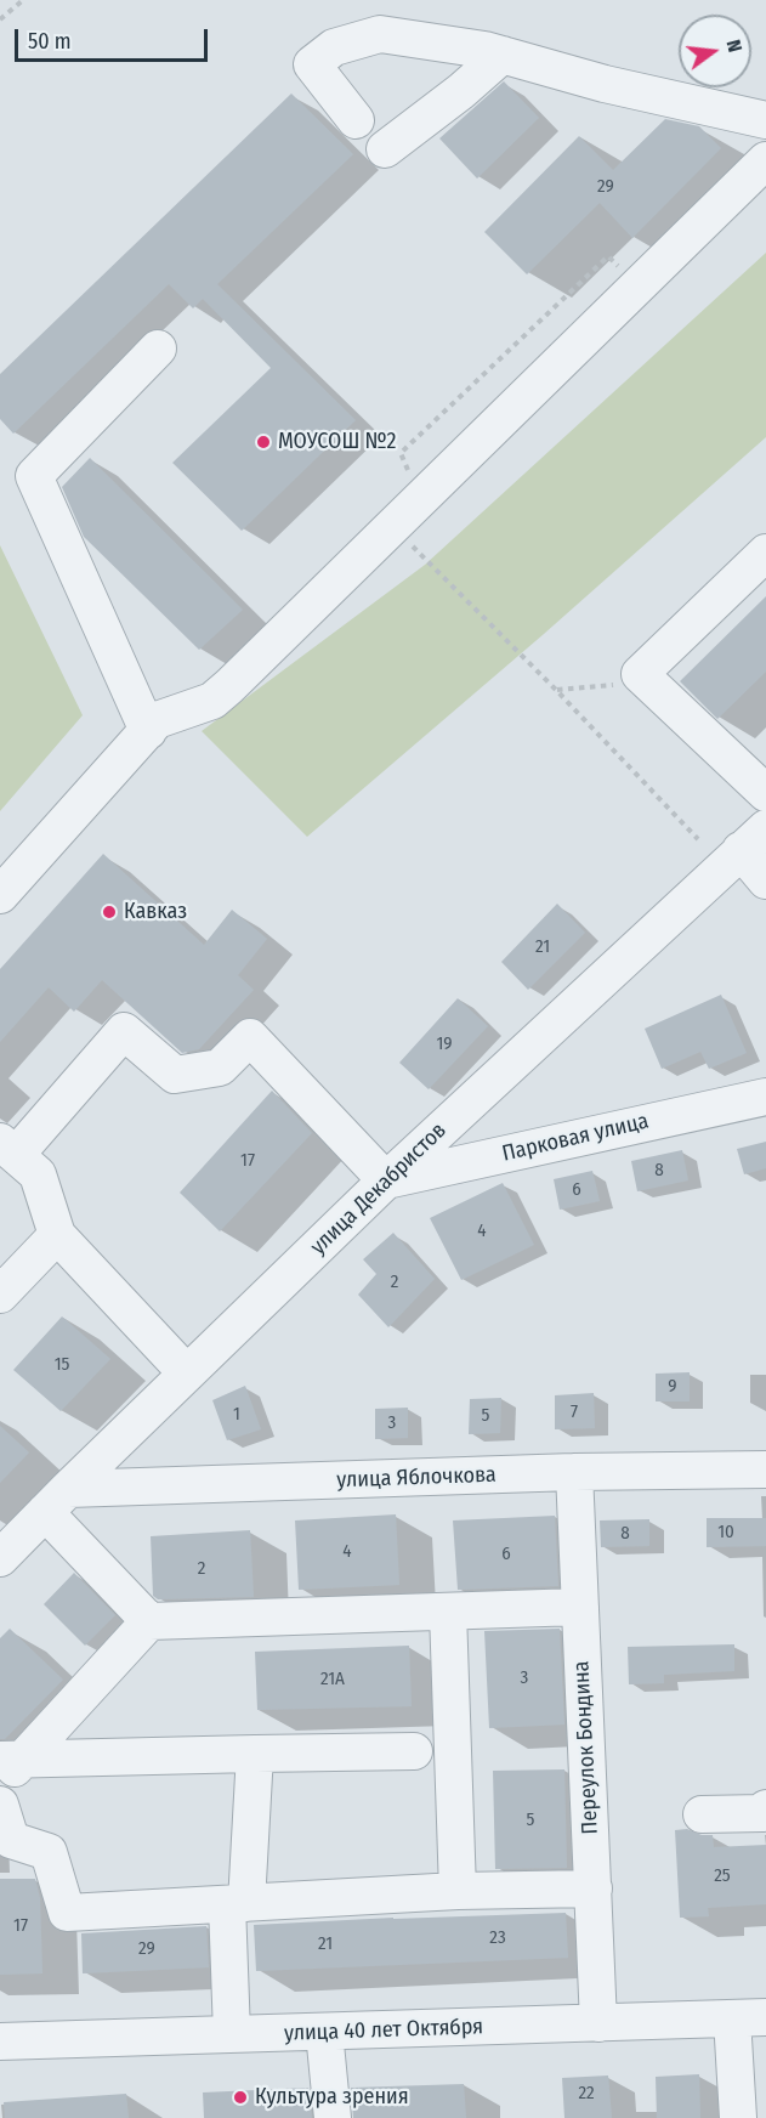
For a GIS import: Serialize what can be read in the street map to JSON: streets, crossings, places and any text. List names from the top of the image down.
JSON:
{
  "streets": {
    "street": [
      "Парковая улица",
      "улица Декабристов",
      "улица Яблочкова",
      "Переулок Бондина",
      "улица 40 лет Октября"
    ]
  },
  "crossings": [
    ["Парковая улица", "улица Декабристов"],
    ["улица Декабристов", "улица Яблочкова"],
    ["улица Яблочкова", "Переулок Бондина"],
    ["Переулок Бондина", "улица 40 лет Октября"]
  ],
  "places": ["МОУСОШ №2", "Кавказ", "Культура зрения"],
  "house_numbers": [
    "29",
    "21",
    "19",
    "17",
    "8",
    "6",
    "4",
    "2",
    "15",
    "9",
    "7",
    "1",
    "5",
    "3",
    "10",
    "8",
    "4",
    "6",
    "2",
    "3",
    "21А",
    "5",
    "25",
    "17",
    "23",
    "21",
    "29",
    "22"
  ],
  "scale_bar": "50 m",
  "north": "right"
}
